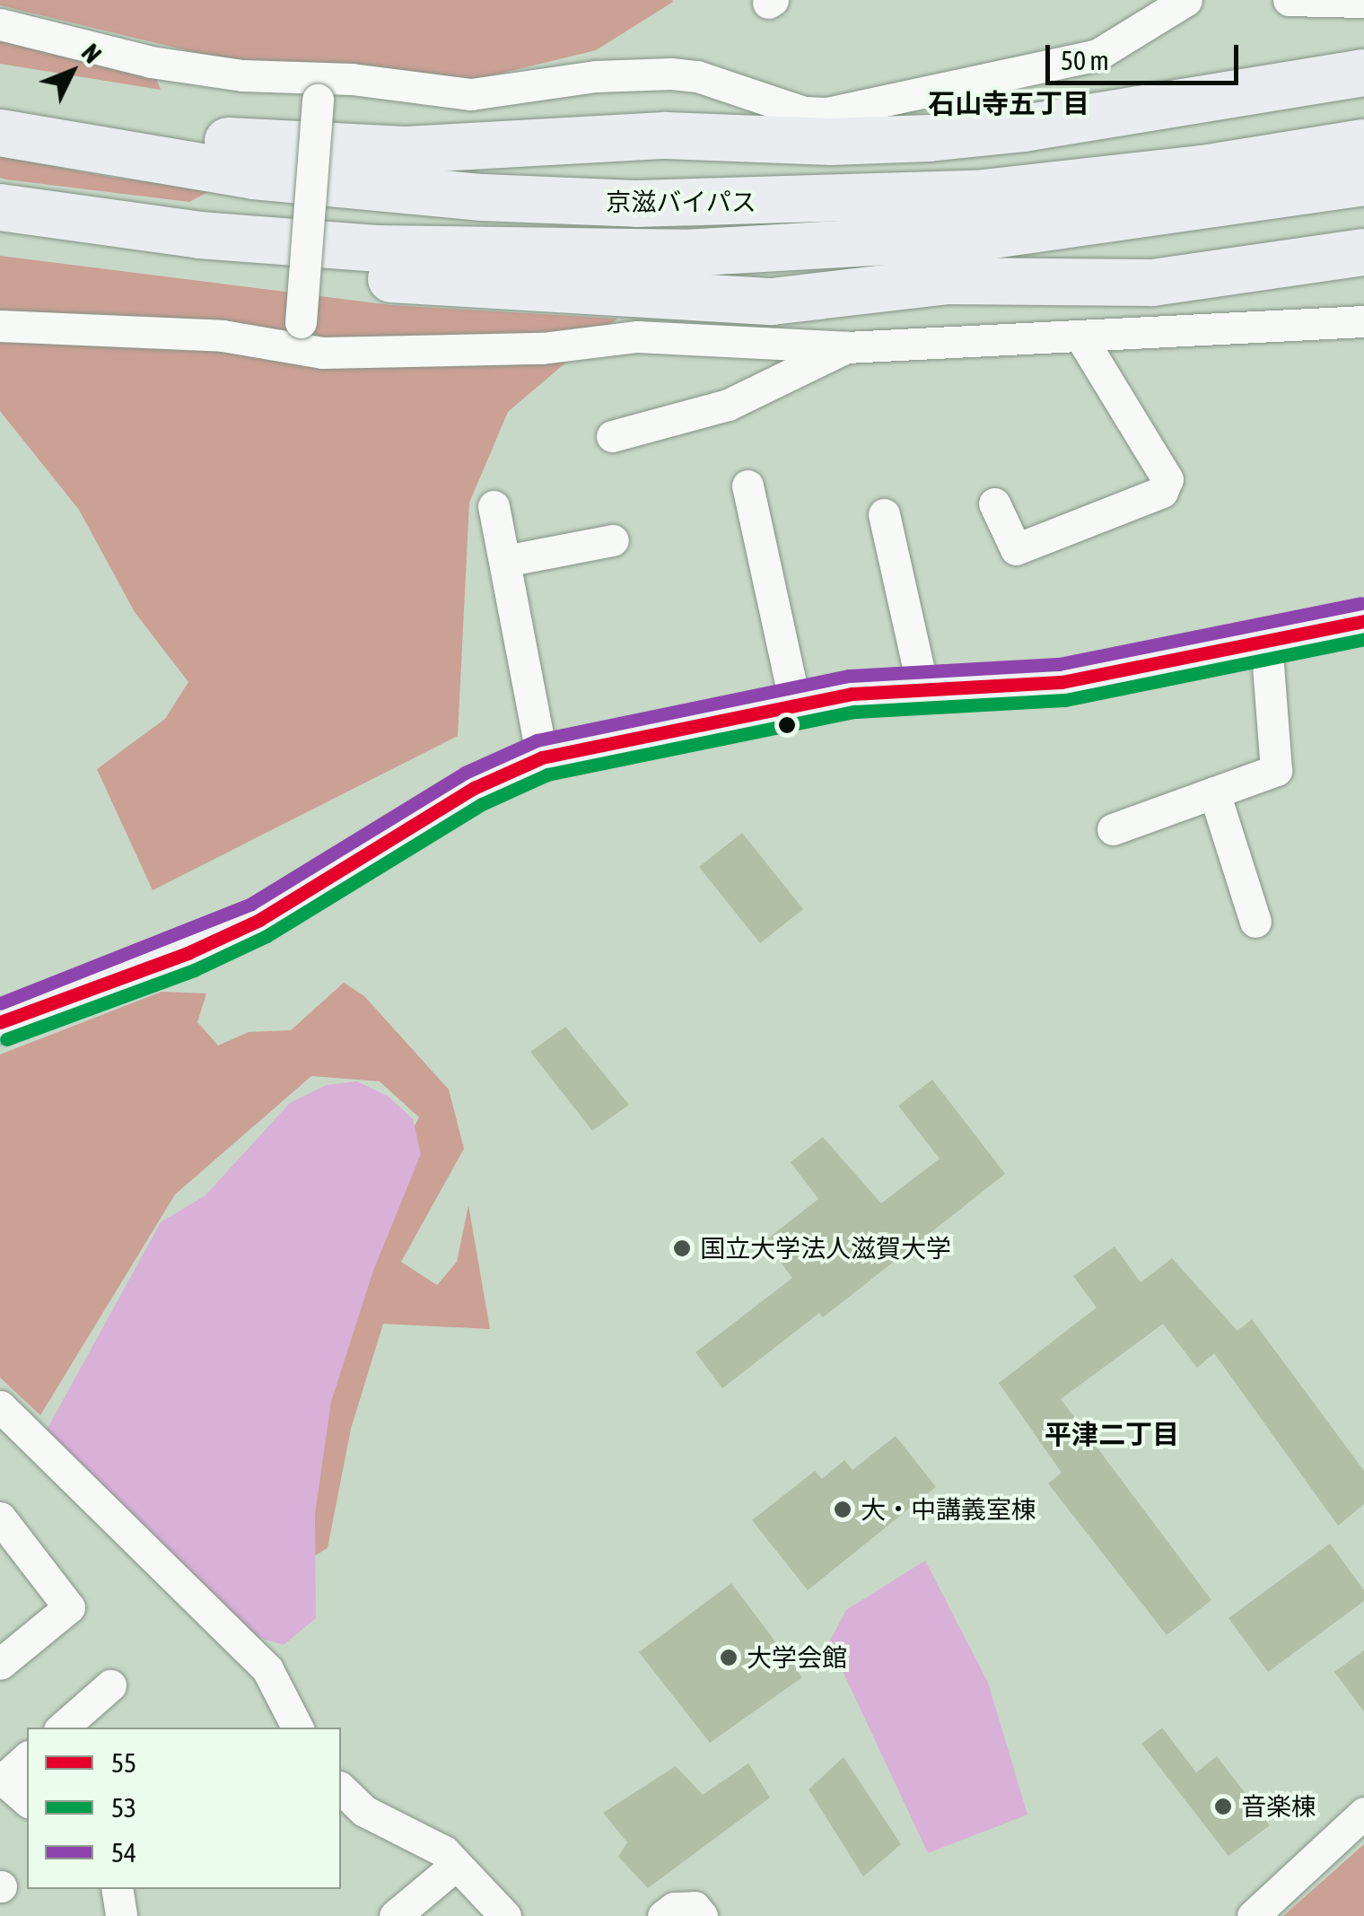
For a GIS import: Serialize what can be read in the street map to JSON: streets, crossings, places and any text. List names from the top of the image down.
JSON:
{
  "streets": {
    "highway": ["京滋バイパス"]
  },
  "districts": ["石山寺五丁目", "平津二丁目"],
  "places": [
    "国立大学法人滋賀大学",
    "大・中講義室棟",
    "大学会館",
    "音楽棟"
  ],
  "lines": ["transit line 54", "transit line 55", "transit line 53"],
  "legend": ["55", "53", "54"],
  "scale_bar": "50 m",
  "north": "top right"
}
